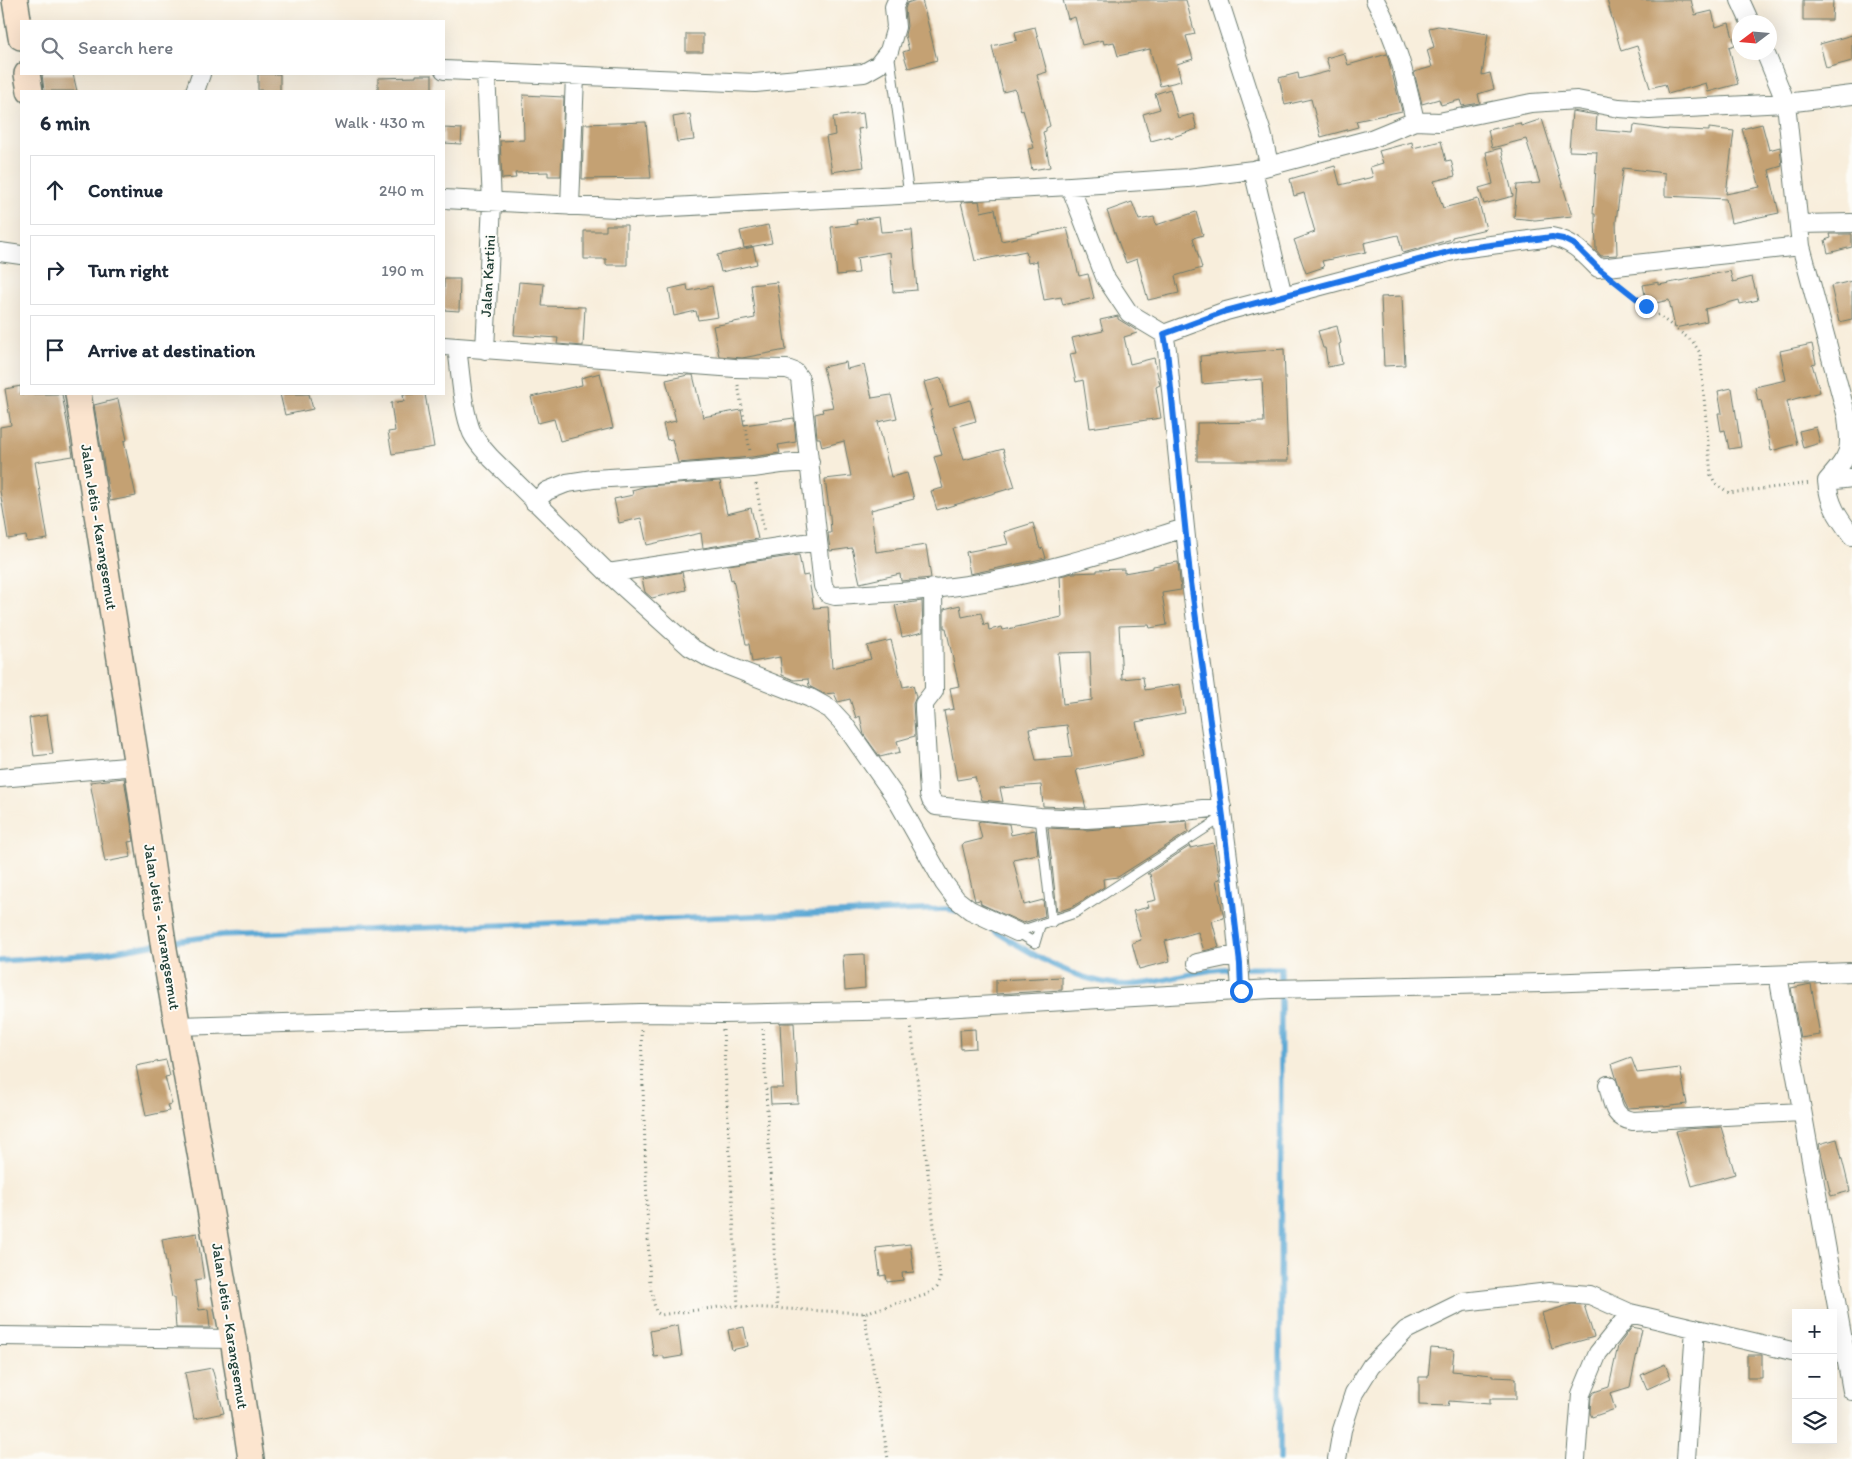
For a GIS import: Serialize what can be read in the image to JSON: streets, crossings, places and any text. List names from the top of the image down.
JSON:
{
  "streets": {
    "main road": ["Jalan Jetis - Karangsemut"],
    "street": ["Jalan Kartini"]
  },
  "north": "left",
  "page": {
    "search": "Search here",
    "heading": ["6 min", "Walk · 430 m"],
    "list": [
      ["Continue", "240 m"],
      ["Turn right", "190 m"],
      "Arrive at destination"
    ],
    "map_buttons": ["+", "−"]
  }
}
